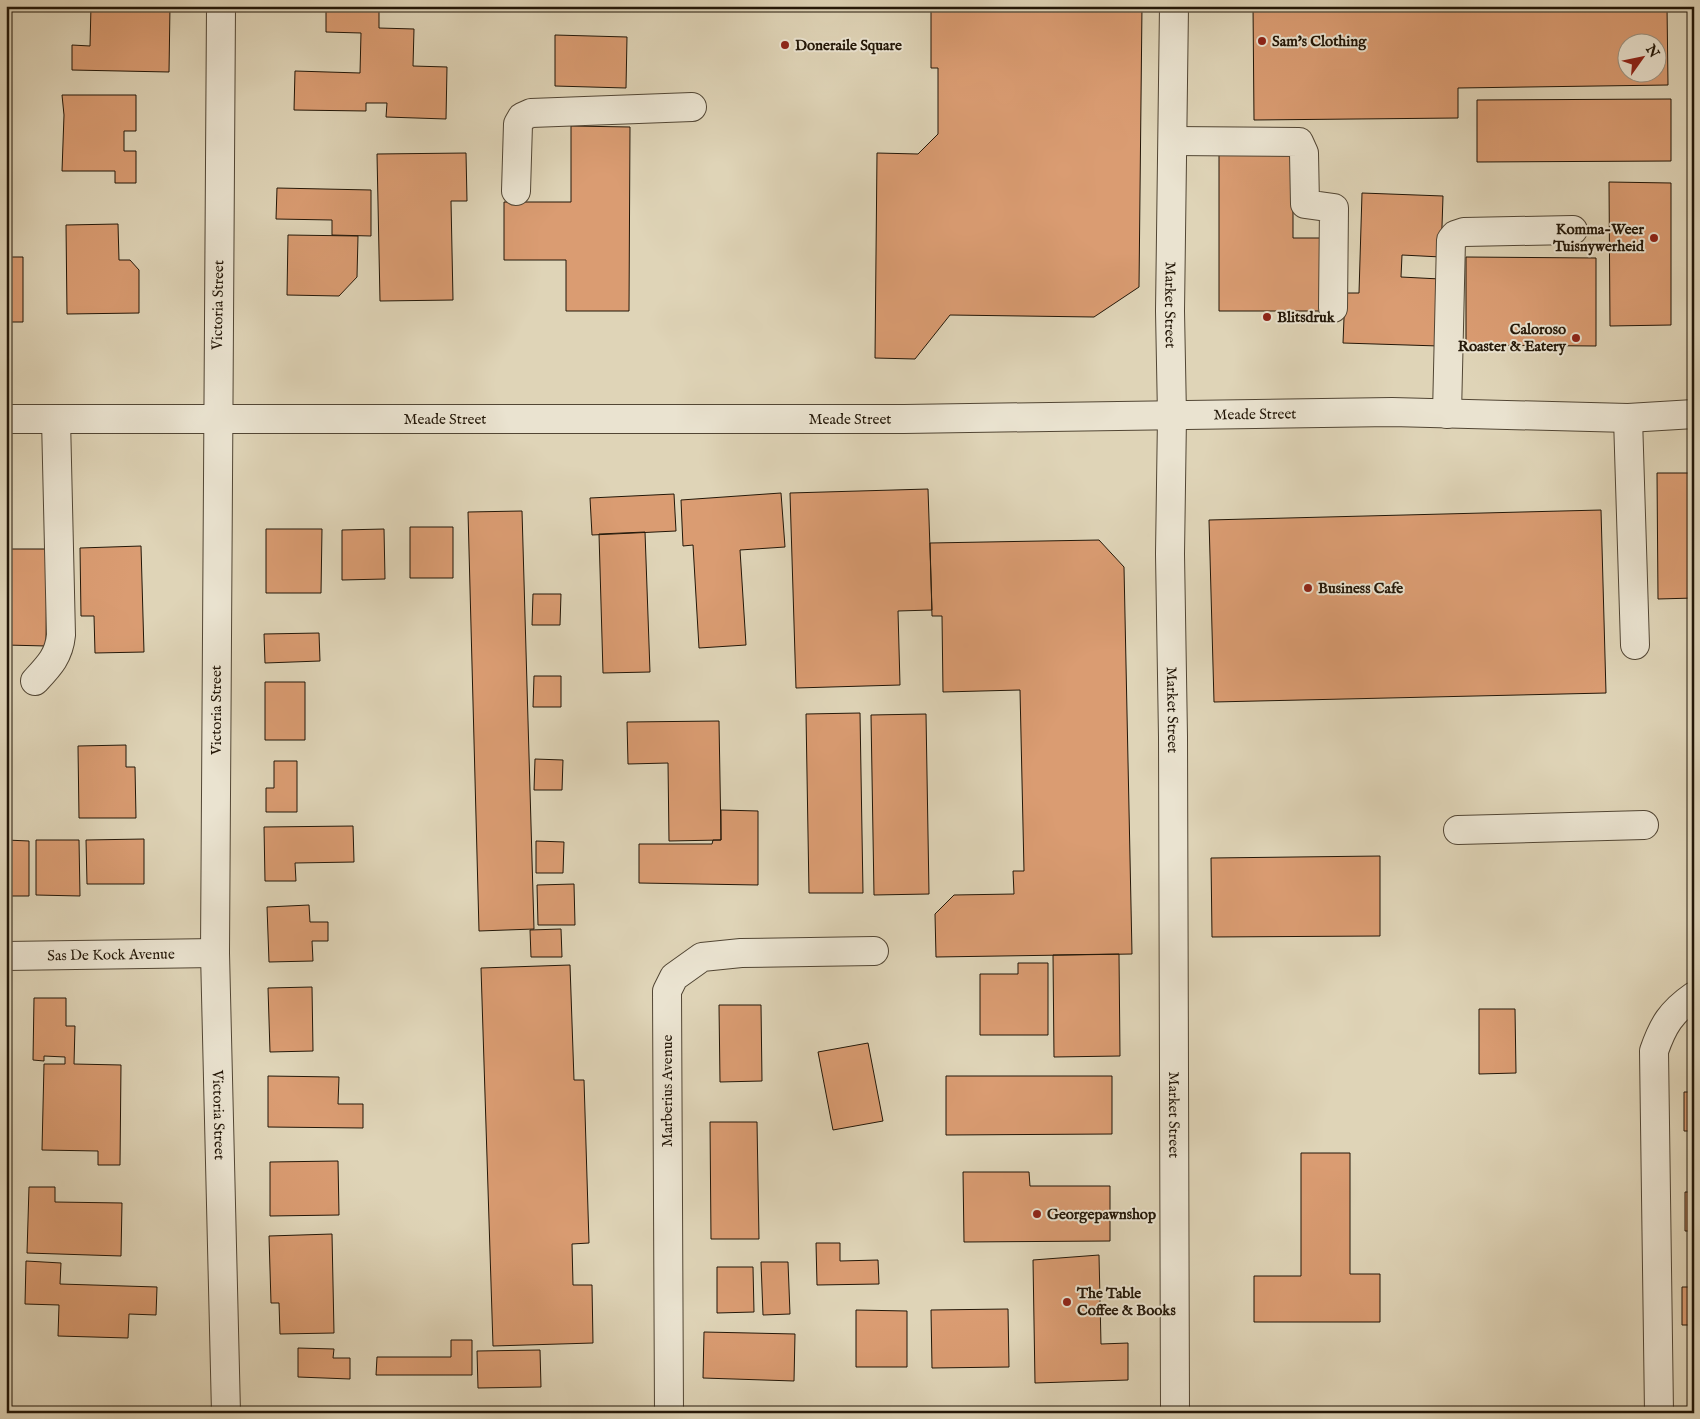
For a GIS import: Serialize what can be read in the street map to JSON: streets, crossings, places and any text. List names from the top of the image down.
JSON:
{
  "streets": {
    "street": [
      "Victoria Street",
      "Market Street",
      "Meade Street",
      "Sas De Kock Avenue",
      "Marberius Avenue"
    ]
  },
  "crossings": [
    ["Victoria Street", "Meade Street"],
    ["Victoria Street", "Sas De Kock Avenue"],
    ["Market Street", "Meade Street"]
  ],
  "places": [
    "Sam's Clothing",
    "Doneraile Square",
    "Komma-Weer Tuisnywerheid",
    "Blitsdruk",
    "Caloroso Roaster & Eatery",
    "Business Cafe",
    "Georgepawnshop",
    "The Table Coffee & Books"
  ],
  "north": "top right"
}
